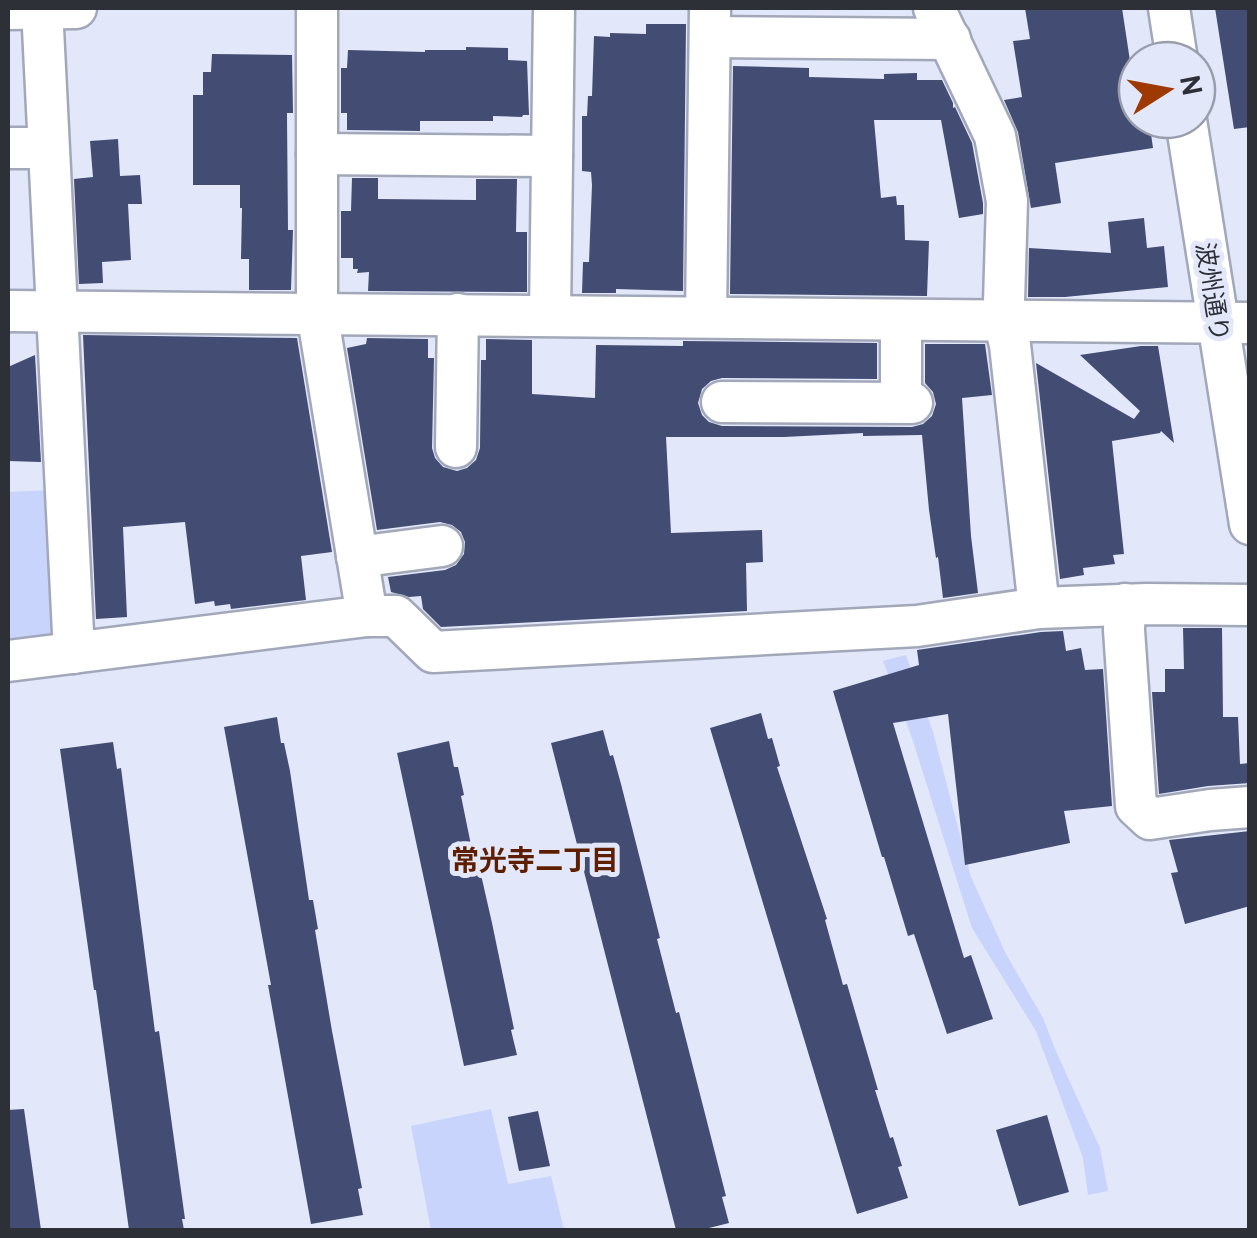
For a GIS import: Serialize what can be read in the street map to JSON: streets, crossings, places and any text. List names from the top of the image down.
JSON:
{
  "streets": {
    "street": ["波州通り"]
  },
  "districts": ["常光寺二丁目"],
  "north": "right"
}
